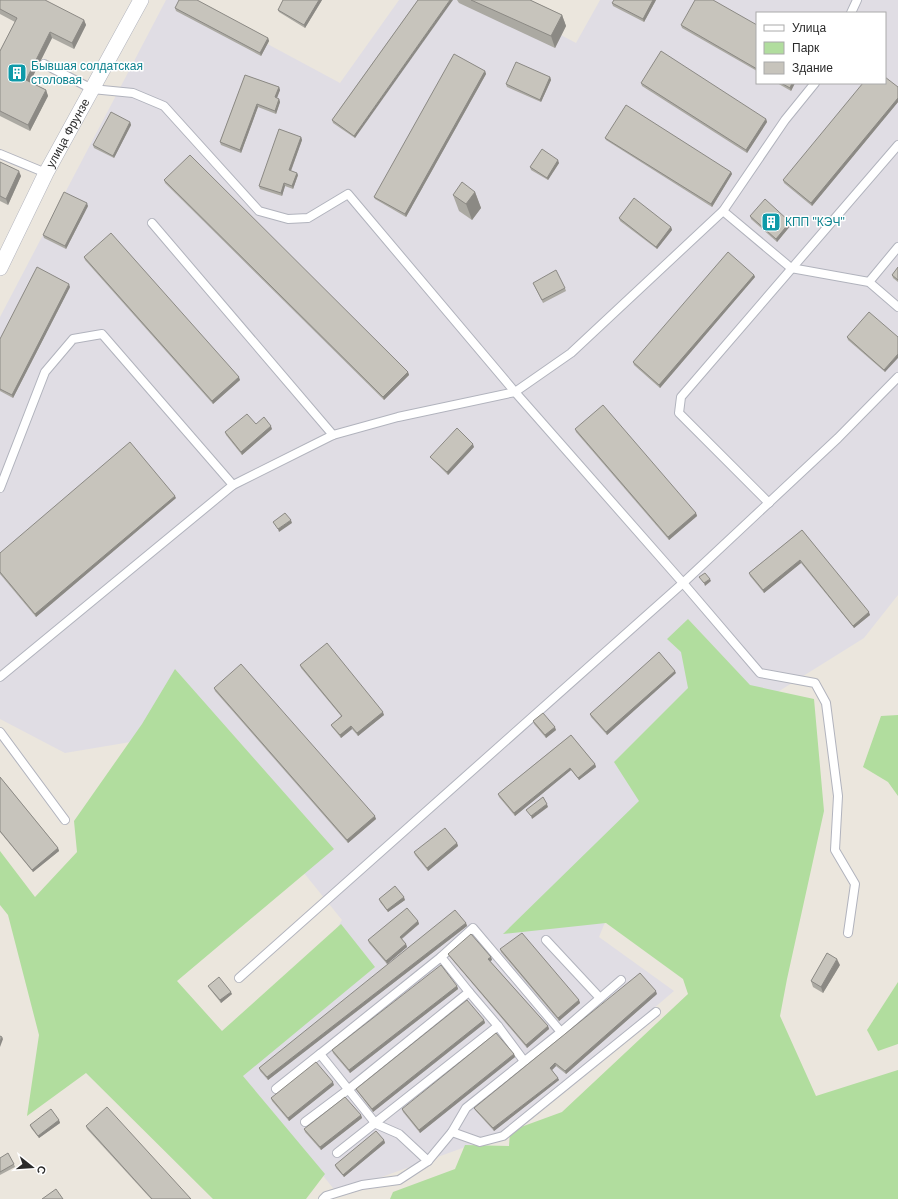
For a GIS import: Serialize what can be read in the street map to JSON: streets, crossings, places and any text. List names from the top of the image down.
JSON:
{
  "streets": {
    "street": ["улица Фрунзе"]
  },
  "places": {
    "building": ["Бывшая солдатская столовая", "КПП \"КЭЧ\""]
  },
  "legend": ["Улица", "Парк", "Здание"],
  "north": "right"
}
